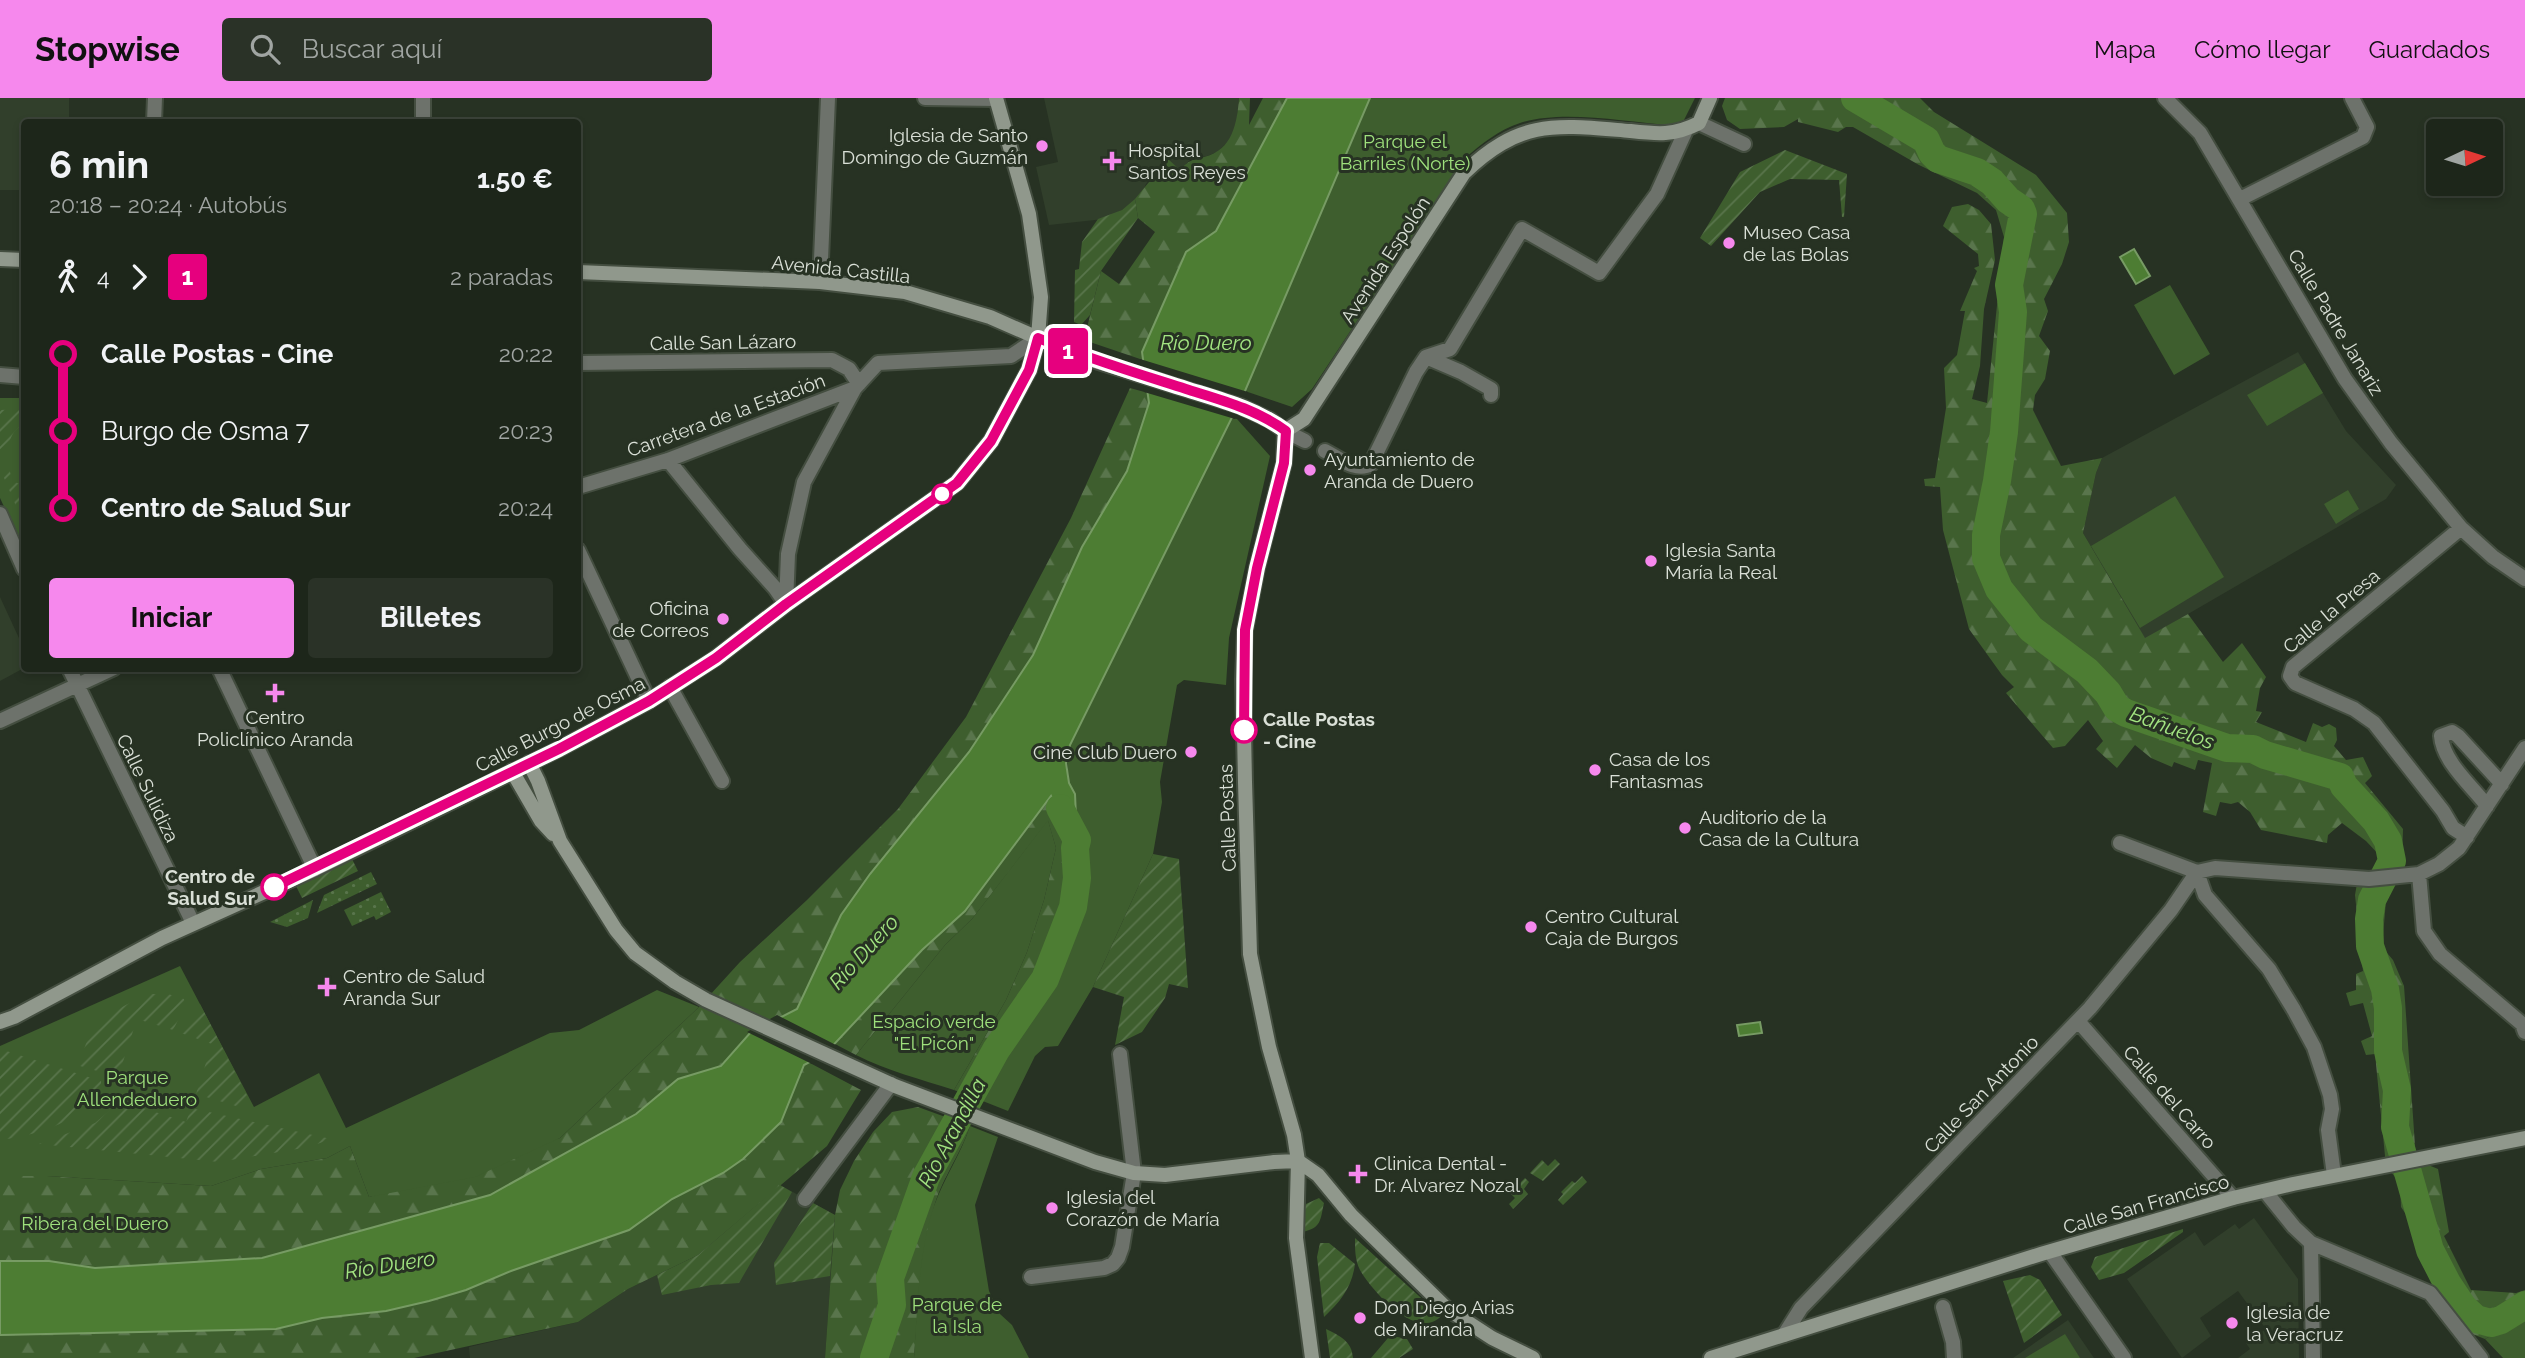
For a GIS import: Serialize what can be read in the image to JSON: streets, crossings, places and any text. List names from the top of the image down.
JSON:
{
  "streets": {
    "street": [
      "Avenida Espolón",
      "Avenida Castilla",
      "Calle Padre Janariz",
      "Calle San Lázaro",
      "Carretera de la Estación",
      "Calle la Presa",
      "Calle Burgo de Osma",
      "Calle Sulidiza",
      "Calle Postas",
      "Calle San Antonio",
      "Calle del Carro",
      "Calle San Francisco"
    ]
  },
  "crossings": [
    ["Avenida Espolón", "Avenida Castilla"],
    ["Avenida Espolón", "Calle Postas"],
    ["Avenida Castilla", "Carretera de la Estación"],
    ["Avenida Castilla", "Calle Burgo de Osma"],
    ["Avenida Castilla", "Calle Postas"],
    ["Calle Padre Janariz", "Calle la Presa"],
    ["Calle San Lázaro", "Carretera de la Estación"],
    ["Carretera de la Estación", "Calle Burgo de Osma"],
    ["Calle Burgo de Osma", "Calle Sulidiza"],
    ["Calle San Antonio", "Calle del Carro"],
    ["Calle San Antonio", "Calle San Francisco"],
    ["Calle del Carro", "Calle San Francisco"]
  ],
  "water": ["Río Duero", "Bañuelos", "Río Arandilla"],
  "parks": [
    "Parque el Barriles (Norte)",
    "Espacio verde \"El Picón\"",
    "Parque Allendeduero",
    "Ribera del Duero",
    "Parque de la Isla"
  ],
  "places": {
    "other": [
      "Iglesia de Santo Domingo de Guzmán",
      "Museo Casa de las Bolas",
      "Ayuntamiento de Aranda de Duero",
      "Iglesia Santa María la Real",
      "Oficina de Correos",
      "Calle Postas - Cine",
      "Cine Club Duero",
      "Casa de los Fantasmas",
      "Auditorio de la Casa de la Cultura",
      "Centro de Salud Sur",
      "Centro Cultural Caja de Burgos",
      "Iglesia del Corazón de María",
      "Don Diego Arias de Miranda",
      "Iglesia de la Veracruz"
    ],
    "health": [
      "Hospital Santos Reyes",
      "Centro Policlínico Aranda",
      "Centro de Salud Aranda Sur",
      "Clinica Dental - Dr. Alvarez Nozal"
    ]
  },
  "lines": ["bus line 1"],
  "north": "right",
  "page": {
    "header": "Stopwise",
    "search": "Buscar aquí",
    "nav": ["Mapa", "Cómo llegar", "Guardados"],
    "on_map": "1",
    "heading": ["6 min", "20:18 – 20:24 · Autobús", "1.50 €"],
    "legs": ["4", "1", "2 paradas"],
    "list": [
      {
        "name": "Calle Postas - Cine",
        "value": "20:22"
      },
      {
        "name": "Burgo de Osma 7",
        "value": "20:23"
      },
      {
        "name": "Centro de Salud Sur",
        "value": "20:24"
      }
    ],
    "buttons": ["Iniciar", "Billetes"]
  }
}
